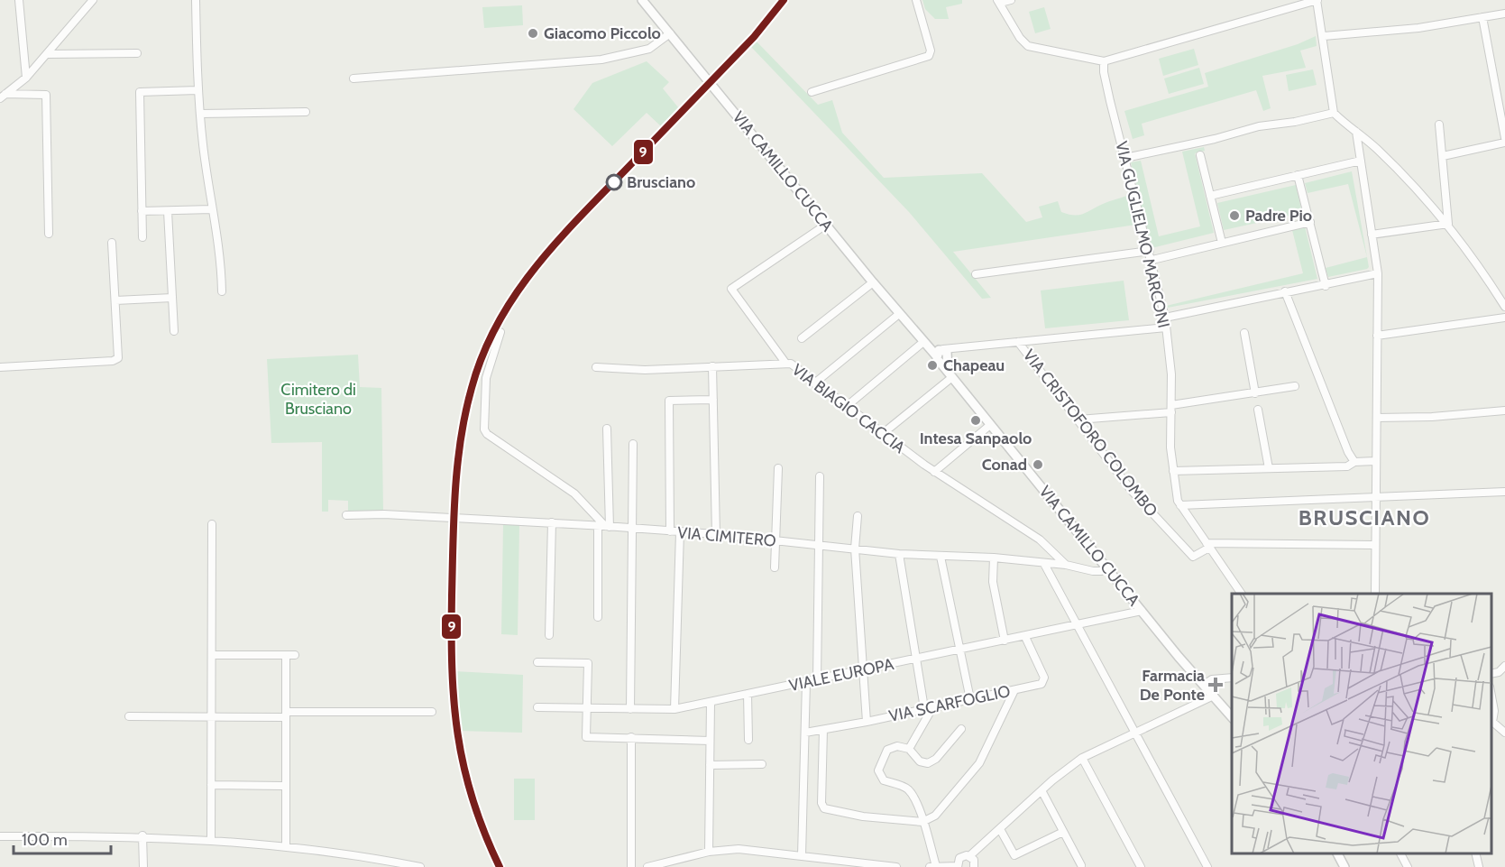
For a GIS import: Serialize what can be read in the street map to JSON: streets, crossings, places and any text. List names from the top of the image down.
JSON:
{
  "streets": {
    "street": [
      "VIA CAMILLO CUCCA",
      "VIA GUGLIELMO MARCONI",
      "VIA BIAGIO CACCIA",
      "VIA CRISTOFORO COLOMBO",
      "VIA CIMITERO",
      "VIALE EUROPA",
      "VIA SCARFOGLIO"
    ]
  },
  "crossings": [
    ["VIA CAMILLO CUCCA", "VIA CIMITERO"],
    ["VIA CAMILLO CUCCA", "VIALE EUROPA"],
    ["VIA BIAGIO CACCIA", "VIA CIMITERO"],
    ["VIALE EUROPA", "VIA SCARFOGLIO"]
  ],
  "districts": ["BRUSCIANO"],
  "parks": ["Cimitero di Brusciano"],
  "places": {
    "other": [
      "Giacomo Piccolo",
      "Brusciano",
      "Padre Pio",
      "Chapeau",
      "Intesa Sanpaolo",
      "Conad"
    ],
    "health": ["Farmacia De Ponte"]
  },
  "lines": ["transit line 9"],
  "scale_bar": "100 m"
}
